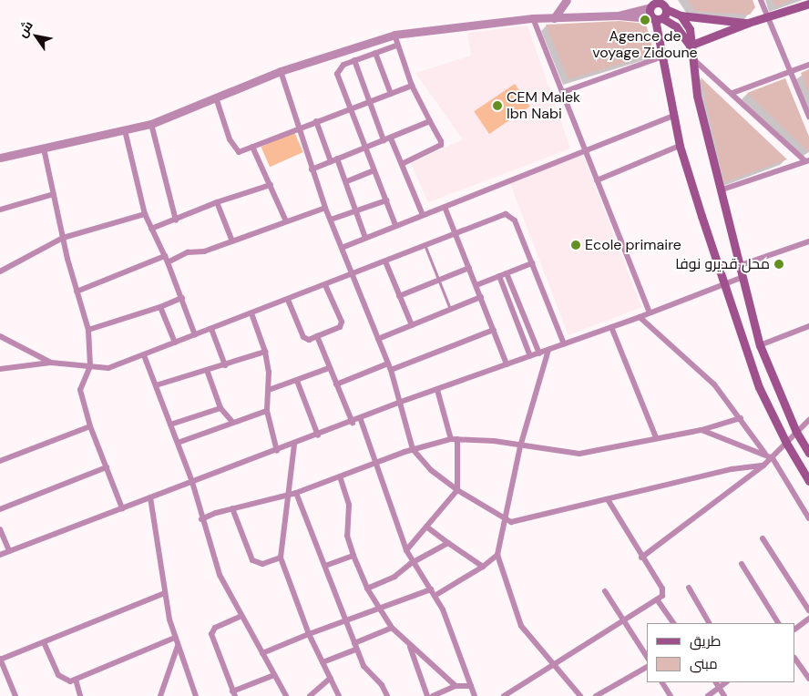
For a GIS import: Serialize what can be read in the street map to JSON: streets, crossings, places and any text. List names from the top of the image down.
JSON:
{
  "places": [
    "Agence de voyage Zidoune",
    "CEM Malek Ibn Nabi",
    "Ecole primaire",
    "محل قديرو نوفا"
  ],
  "legend": ["طريق", "مبنى"],
  "north": "top left"
}
